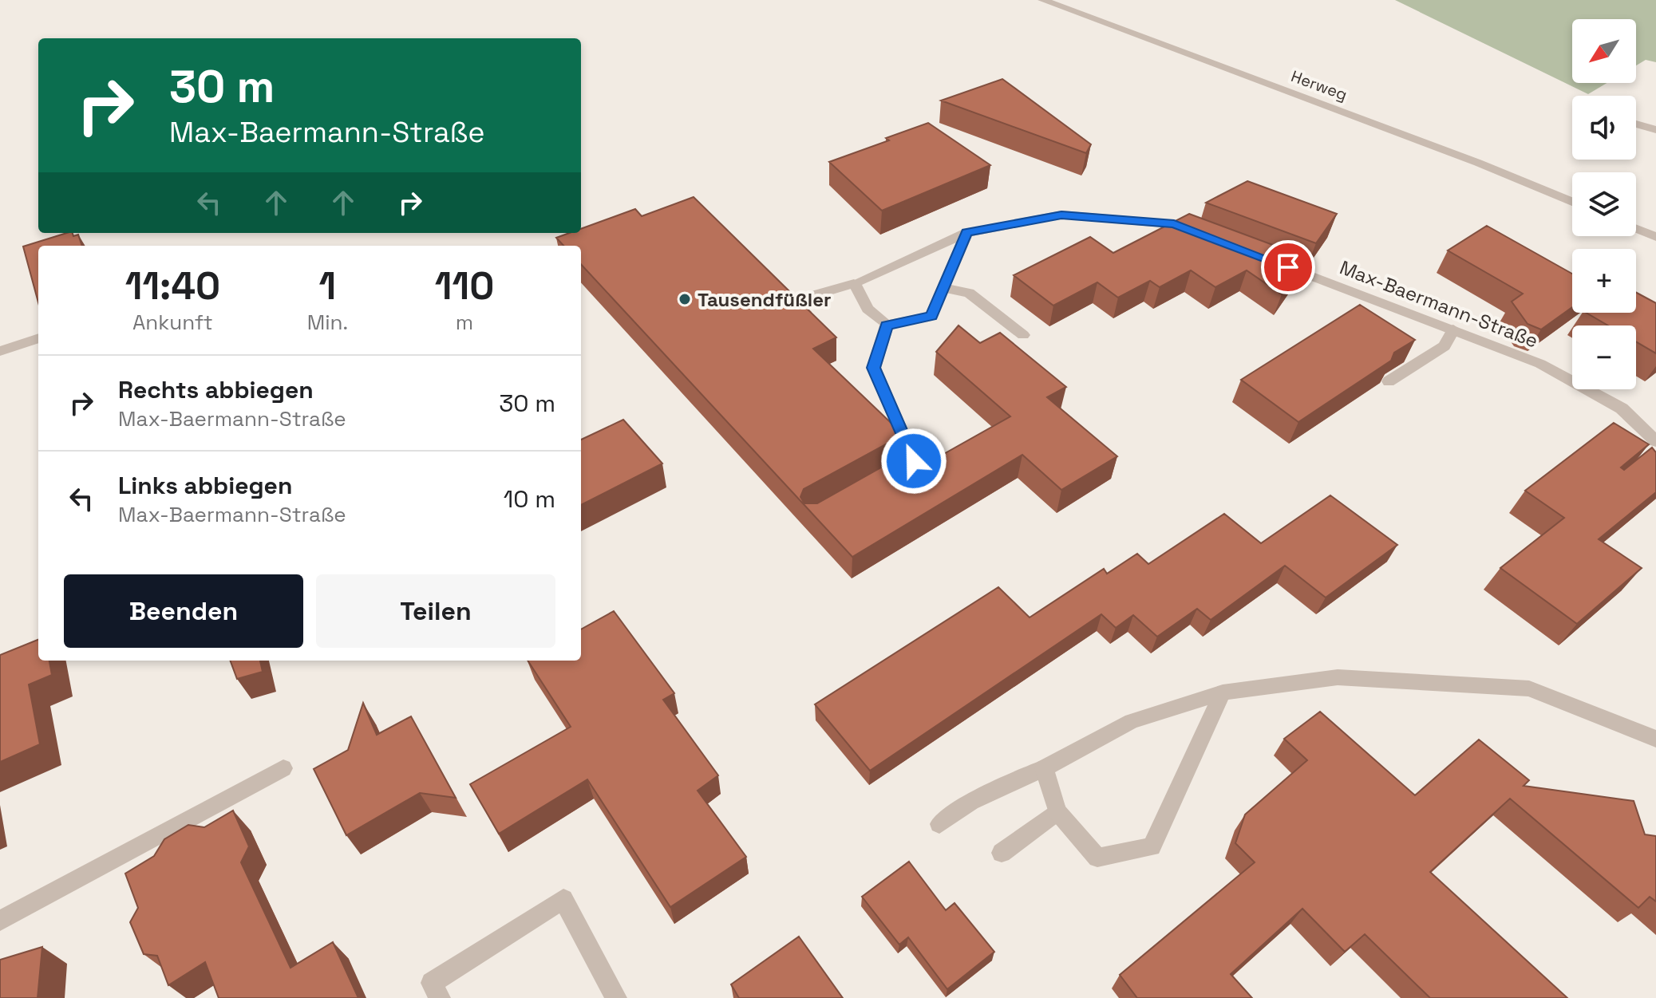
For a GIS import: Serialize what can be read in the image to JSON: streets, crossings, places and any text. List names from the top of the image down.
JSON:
{
  "streets": {
    "street": ["Herweg", "Max-Baermann-Straße"]
  },
  "places": ["Tausendfüßler"],
  "north": "bottom left",
  "page": {
    "map_buttons": ["+", "−"],
    "turn": ["30 m", "Max-Baermann-Straße"],
    "eta": [
      "11:40",
      "Ankunft",
      "1",
      "Min.",
      "110",
      "m"
    ],
    "list": [
      {
        "name": "Rechts abbiegen",
        "note": "Max-Baermann-Straße",
        "value": "30 m"
      },
      {
        "name": "Links abbiegen",
        "note": "Max-Baermann-Straße",
        "value": "10 m"
      }
    ],
    "buttons": ["Beenden", "Teilen"]
  }
}
